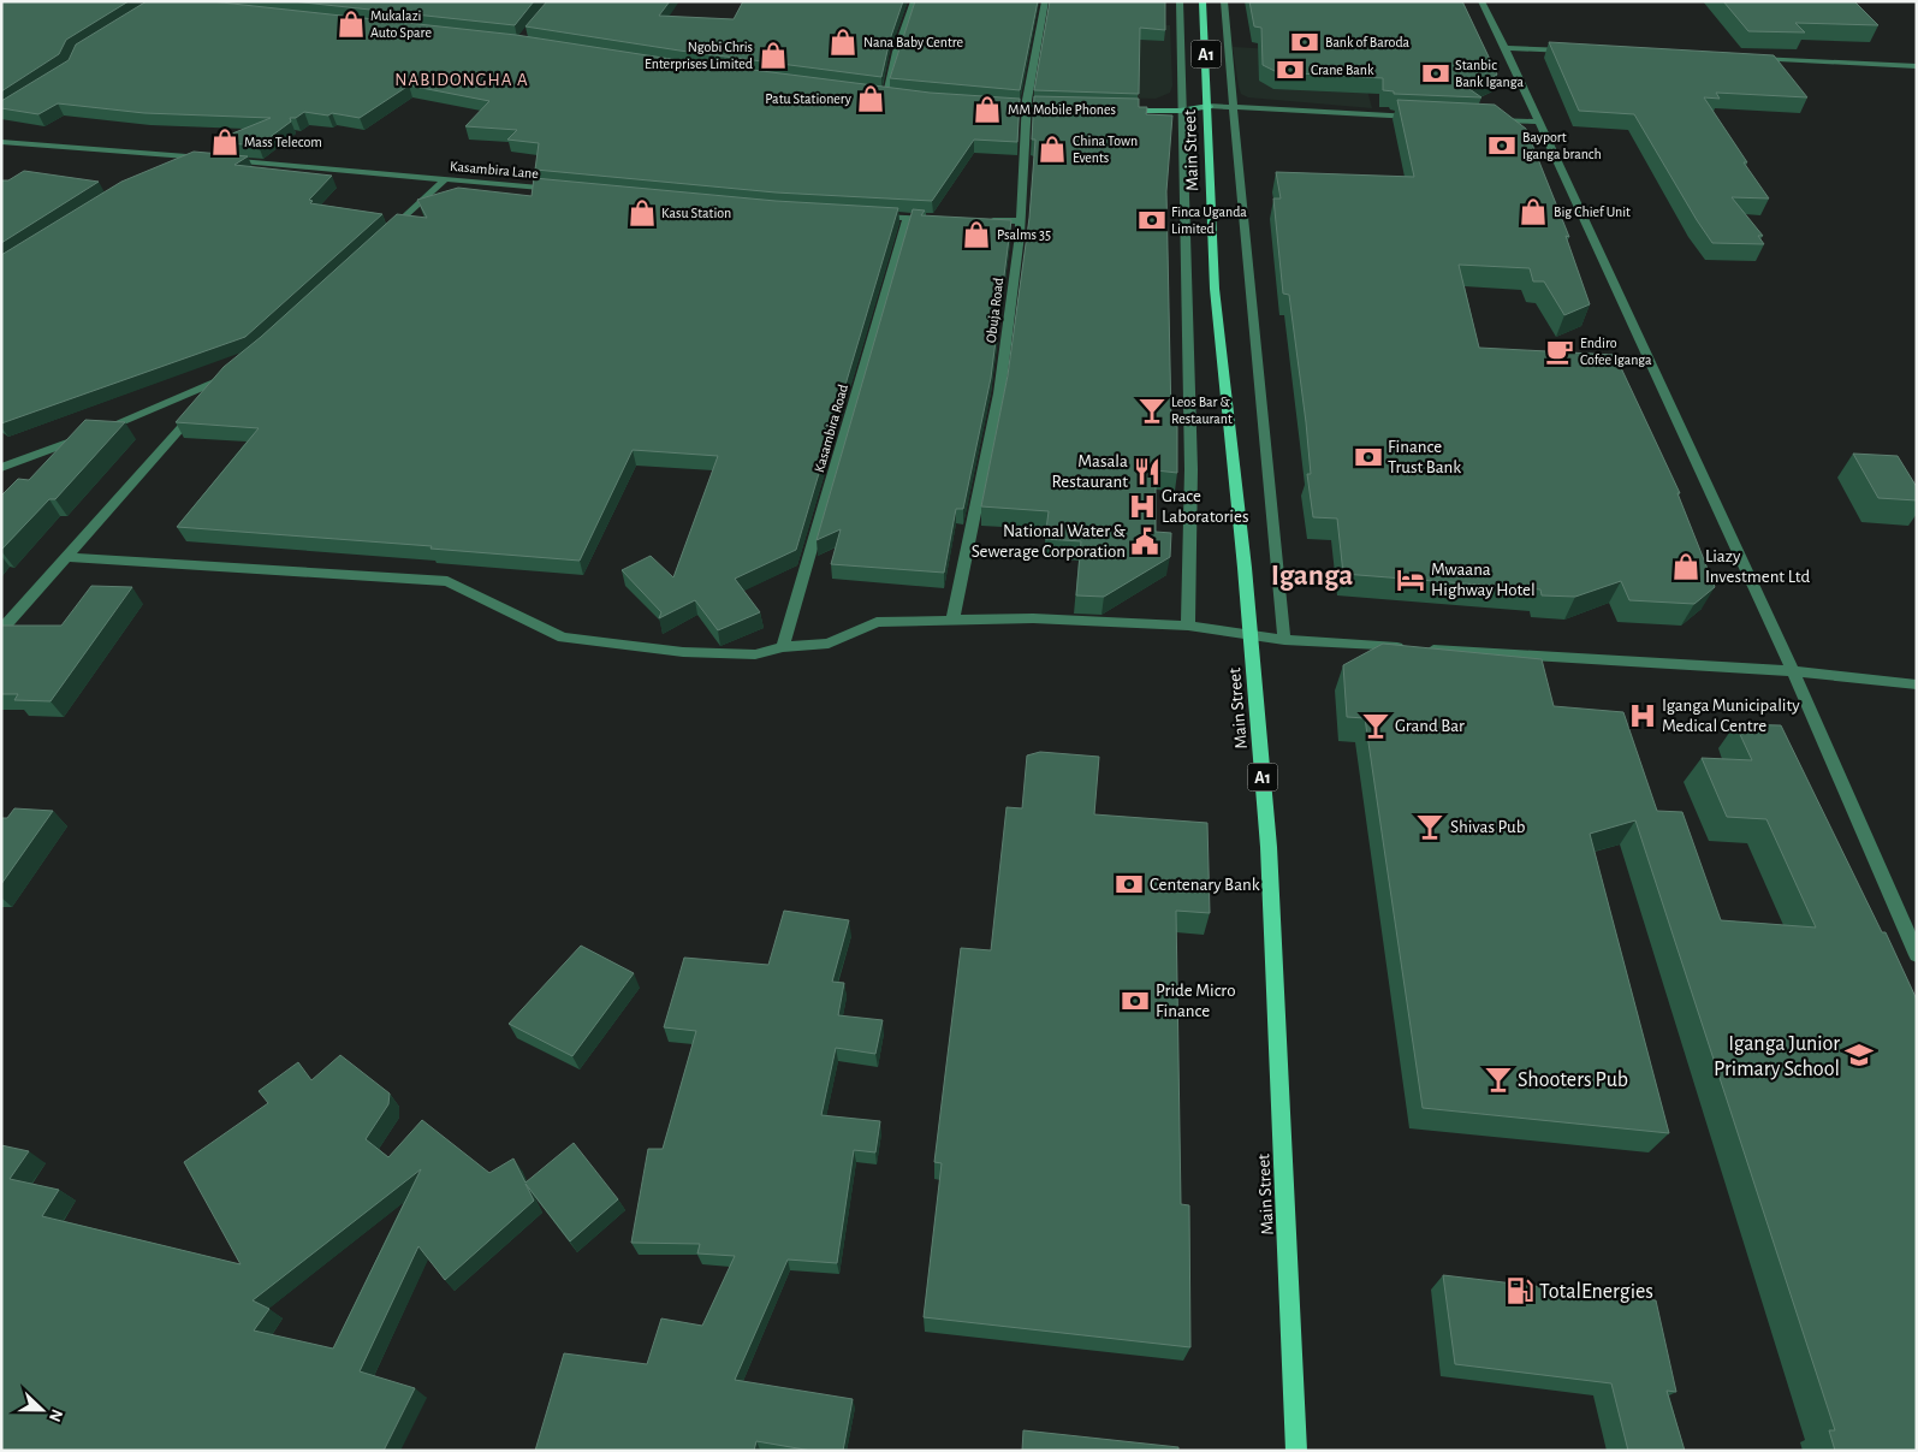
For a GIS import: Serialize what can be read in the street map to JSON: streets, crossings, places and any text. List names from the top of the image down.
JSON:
{
  "streets": {
    "main road": ["A1", "Main Street"],
    "street": ["Kasambira Lane", "Obuja Road", "Kasambira Road"]
  },
  "districts": ["NABIDONGHA A", "Iganga"],
  "places": {
    "shop": [
      "Mukalazi Auto Spare",
      "Nana Baby Centre",
      "Ngobi Chris Enterprises Limited",
      "Patu Stationery",
      "MM Mobile Phones",
      "Mass Telecom",
      "China Town Events",
      "Big Chief Unit",
      "Kasu Station",
      "Psalms 35",
      "Liazy Investment Ltd"
    ],
    "bank": [
      "Bank of Baroda",
      "Crane Bank",
      "Stanbic Bank Iganga",
      "Bayport Iganga branch",
      "Finca Uganda Limited",
      "Finance Trust Bank",
      "Centenary Bank",
      "Pride Micro Finance"
    ],
    "cafe": ["Endiro Cofee Iganga"],
    "bar": [
      "Leos Bar & Restaurant",
      "Grand Bar",
      "Shivas Pub",
      "Shooters Pub"
    ],
    "restaurant": ["Masala Restaurant"],
    "hospital": ["Grace Laboratories", "Iganga Municipality Medical Centre"],
    "public building": ["National Water & Sewerage Corporation"],
    "hotel": ["Mwaana Highway Hotel"],
    "school or university": ["Iganga Junior Primary School"],
    "fuel station": ["TotalEnergies"]
  },
  "north": "right"
}
